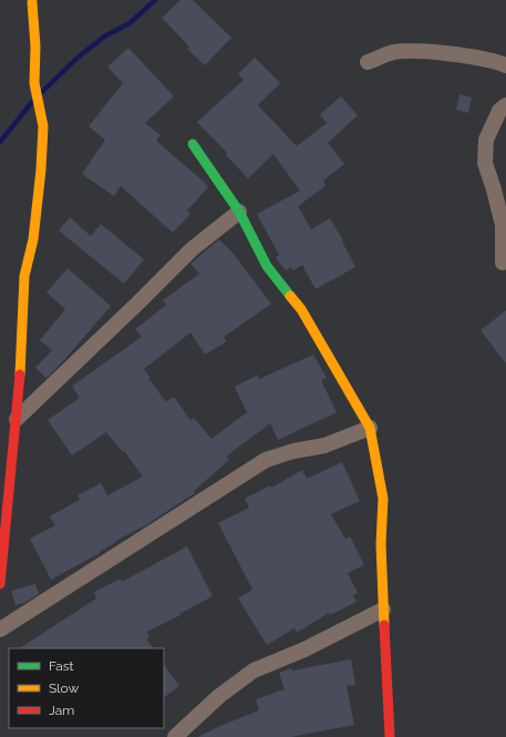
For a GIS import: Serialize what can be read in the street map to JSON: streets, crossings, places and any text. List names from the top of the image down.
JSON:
{
  "legend": ["Fast", "Slow", "Jam"]
}
